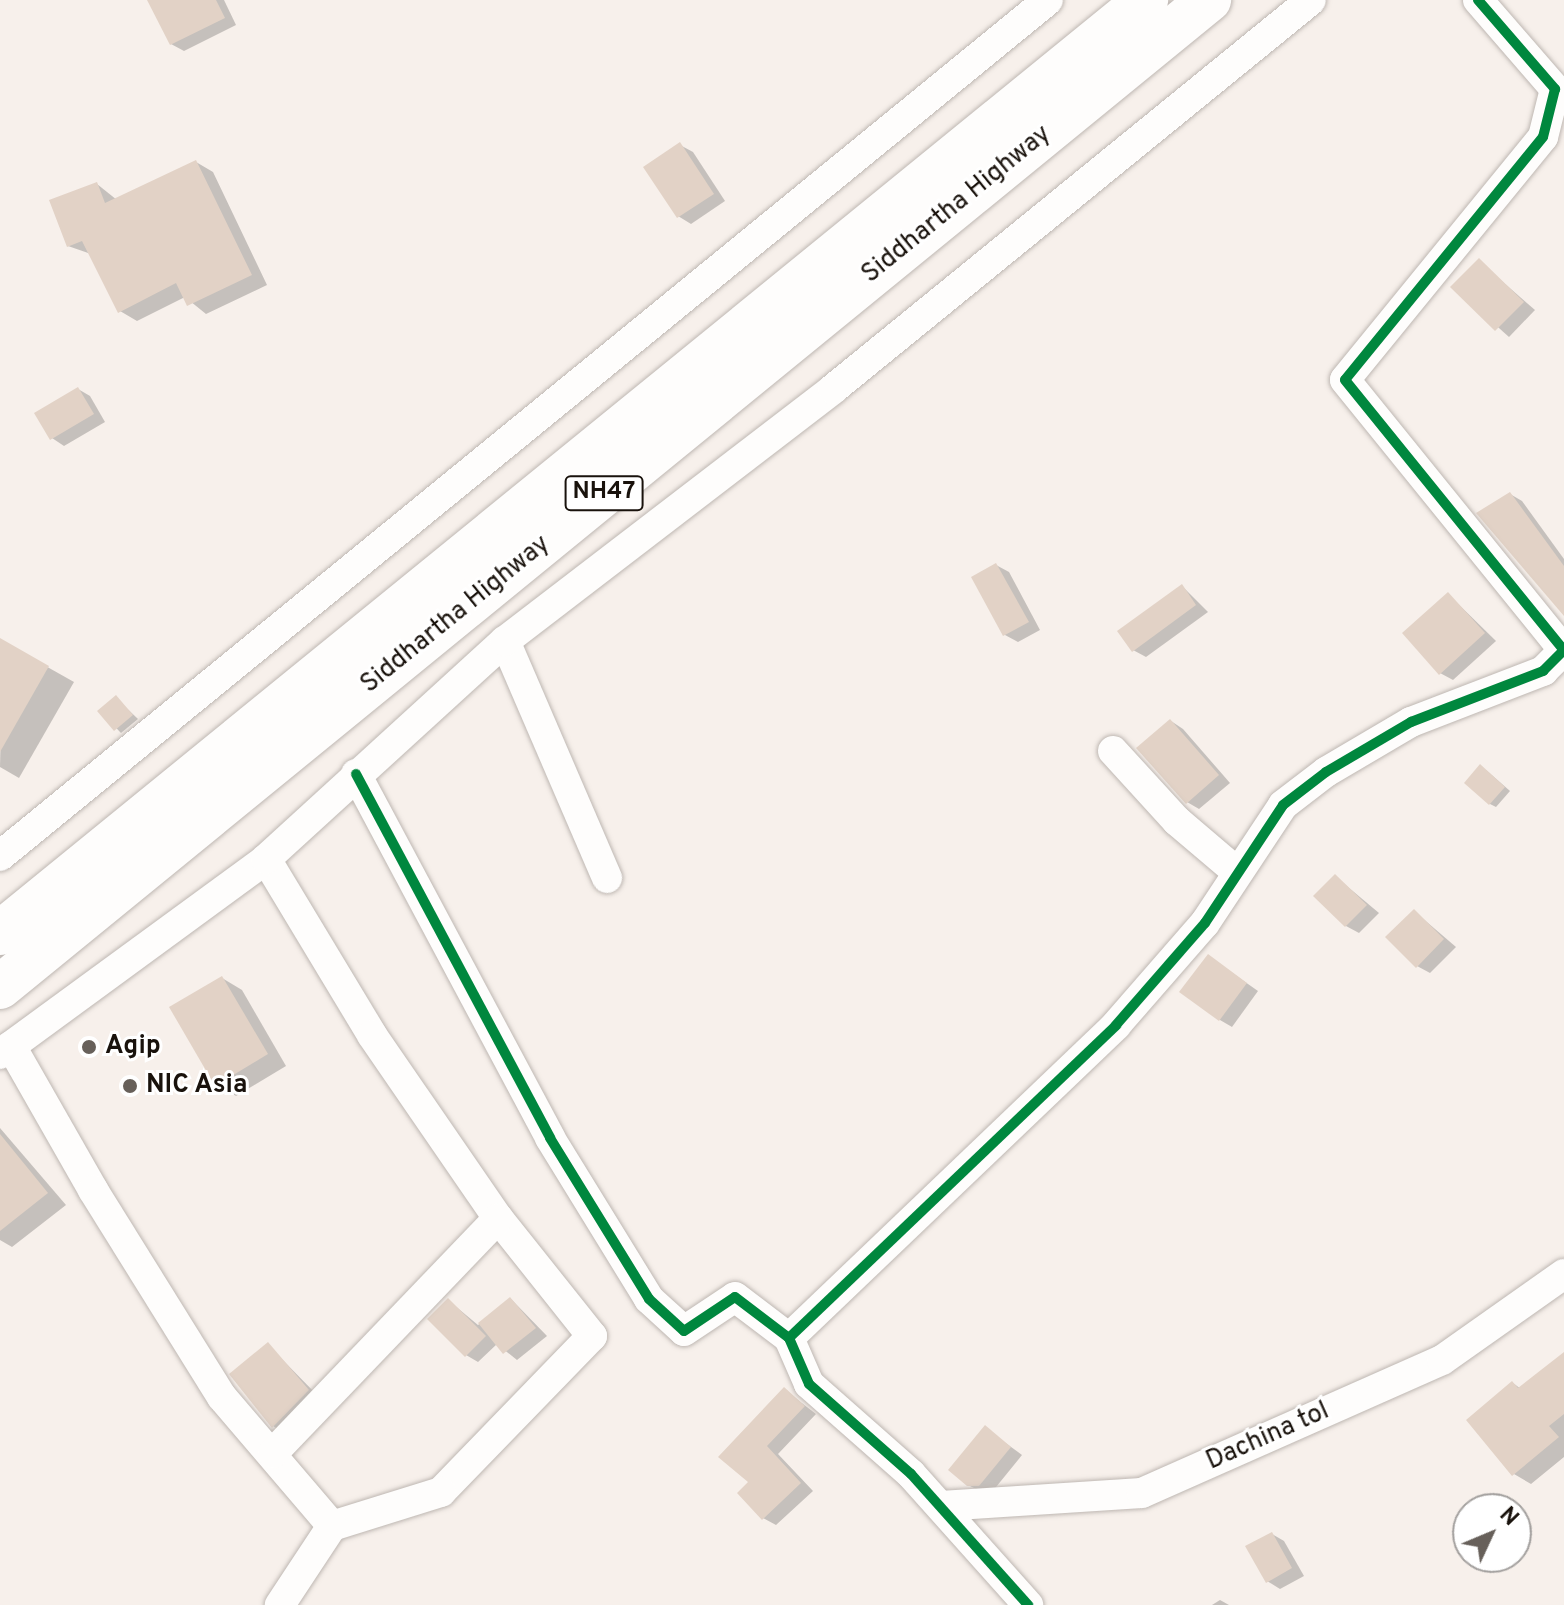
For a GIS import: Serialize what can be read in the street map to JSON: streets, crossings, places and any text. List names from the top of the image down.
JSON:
{
  "streets": {
    "highway": ["Siddhartha Highway", "NH47"],
    "street": ["Dachina tol"]
  },
  "places": ["Agip", "NIC Asia"],
  "north": "top right"
}
